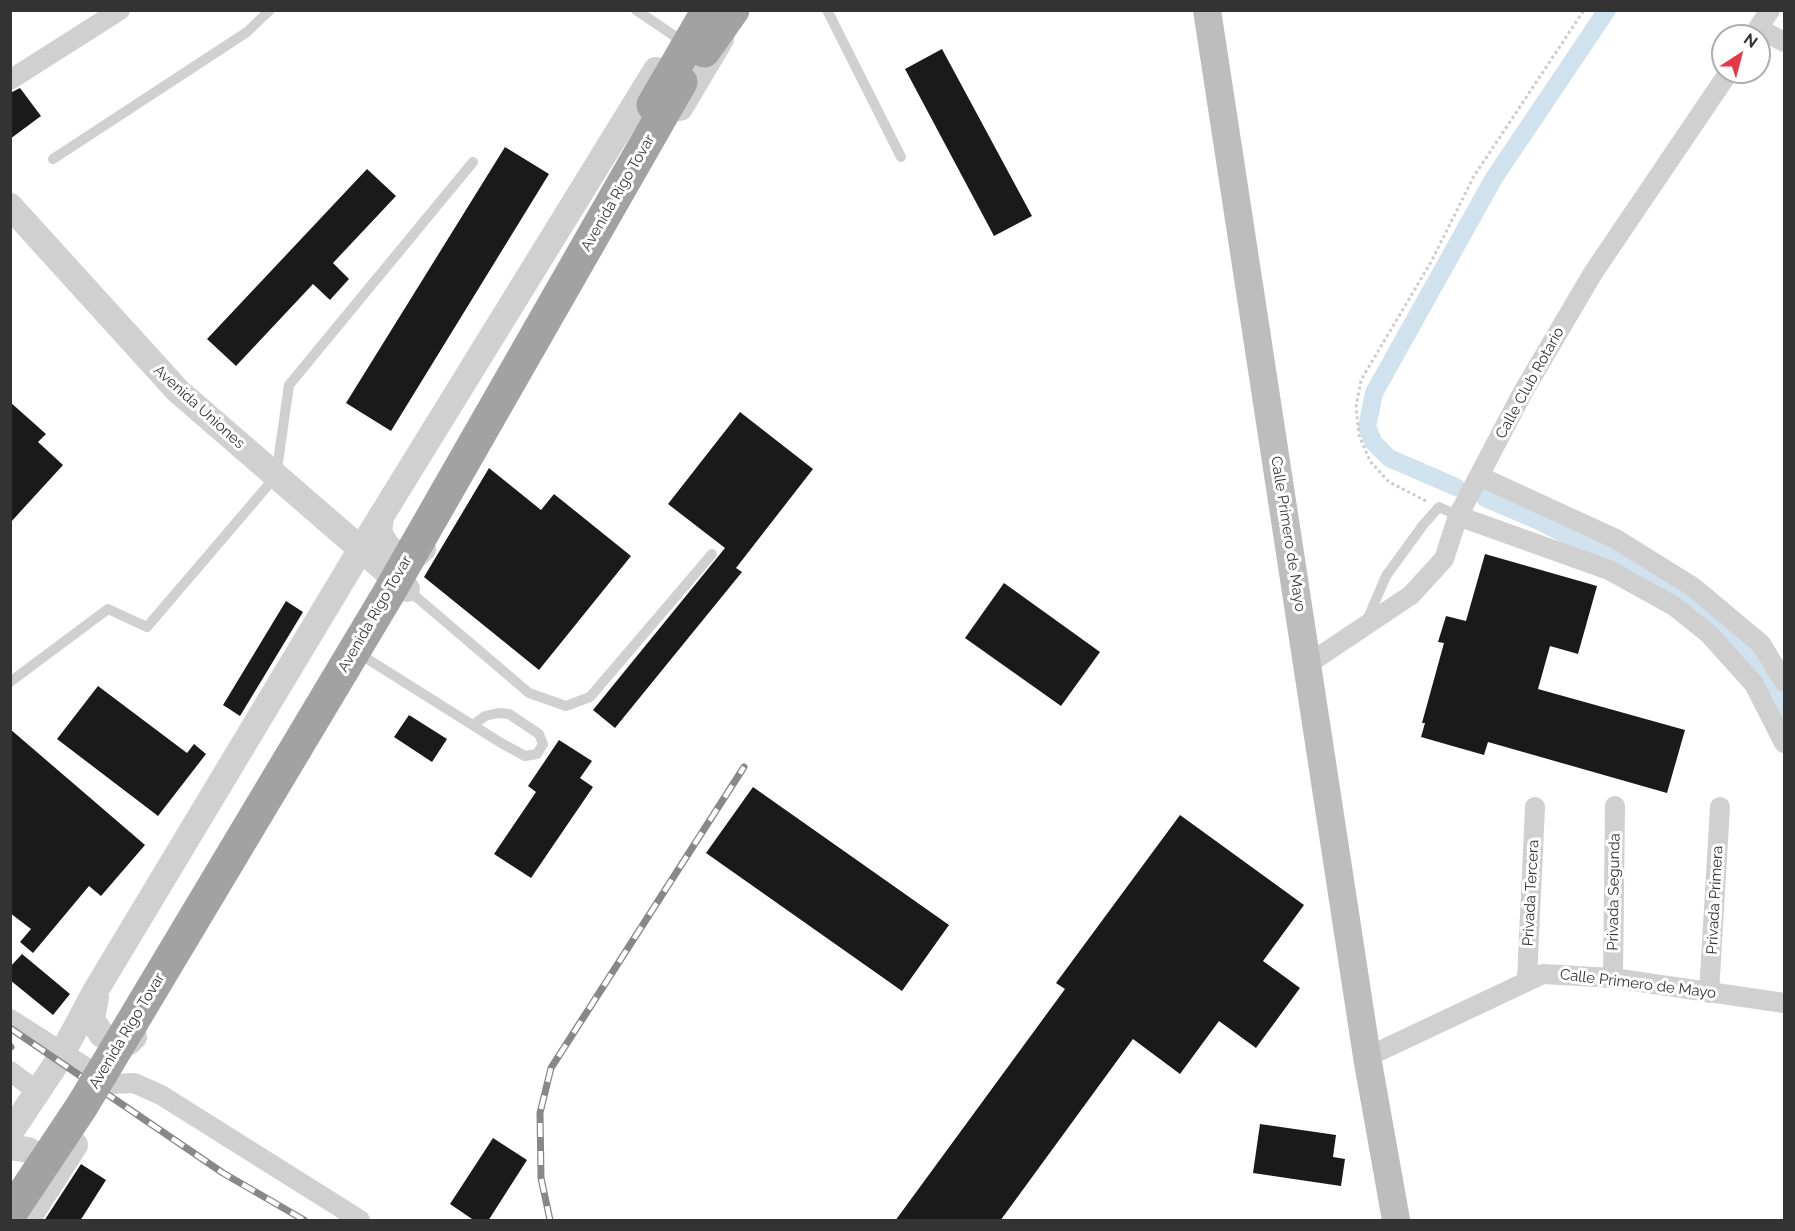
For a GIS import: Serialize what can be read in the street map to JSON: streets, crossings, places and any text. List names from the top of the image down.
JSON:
{
  "streets": {
    "highway": ["Avenida Rigo Tovar"],
    "main road": ["Calle Primero de Mayo"],
    "street": [
      "Calle Club Rotario",
      "Avenida Uniones",
      "Privada Segunda",
      "Privada Tercera",
      "Privada Primera"
    ]
  },
  "crossings": [
    ["Avenida Rigo Tovar", "Avenida Uniones"],
    ["Calle Club Rotario", "Calle Primero de Mayo"],
    ["Calle Primero de Mayo", "Privada Segunda"],
    ["Calle Primero de Mayo", "Privada Tercera"],
    ["Calle Primero de Mayo", "Privada Primera"]
  ],
  "north": "top right"
}
